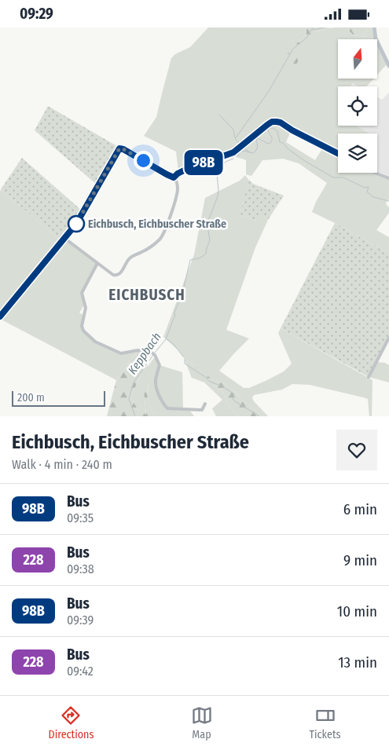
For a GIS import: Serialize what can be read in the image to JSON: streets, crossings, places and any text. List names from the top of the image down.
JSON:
{
  "districts": ["EICHBUSCH"],
  "water": ["Keppbach"],
  "places": ["Eichbusch, Eichbuscher Straße"],
  "lines": ["bus line 98B"],
  "scale_bar": "200 m",
  "north": "top",
  "page": {
    "status": "09:29",
    "on_map": "98B",
    "scale": "200 m",
    "heading": ["Eichbusch, Eichbuscher Straße", "Walk · 4 min · 240 m"],
    "list": [
      {
        "mark": "98B",
        "name": "Bus",
        "note": "09:35",
        "value": "6 min"
      },
      {
        "mark": "228",
        "name": "Bus",
        "note": "09:38",
        "value": "9 min"
      },
      {
        "mark": "98B",
        "name": "Bus",
        "note": "09:39",
        "value": "10 min"
      },
      {
        "mark": "228",
        "name": "Bus",
        "note": "09:42",
        "value": "13 min"
      }
    ],
    "tabs": ["Directions", "Map", "Tickets"]
  }
}
